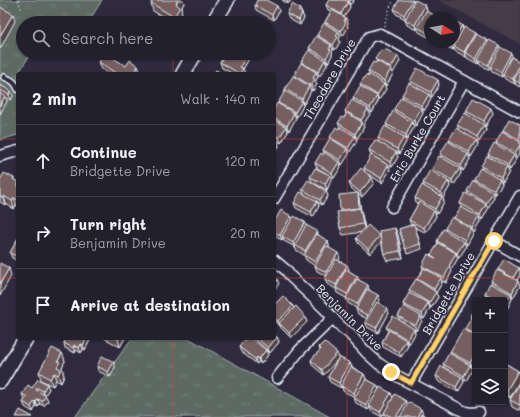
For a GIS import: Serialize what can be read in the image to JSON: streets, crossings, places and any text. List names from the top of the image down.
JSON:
{
  "streets": {
    "street": [
      "Theodore Drive",
      "Eric Burke Court",
      "Bridgette Drive",
      "Benjamin Drive"
    ]
  },
  "crossings": [
    ["Bridgette Drive", "Benjamin Drive"]
  ],
  "north": "right",
  "page": {
    "search": "Search here",
    "heading": ["2 min", "Walk · 140 m"],
    "list": [
      ["Continue", "Bridgette Drive", "120 m"],
      ["Turn right", "Benjamin Drive", "20 m"],
      "Arrive at destination"
    ],
    "map_buttons": ["+", "−"]
  }
}
